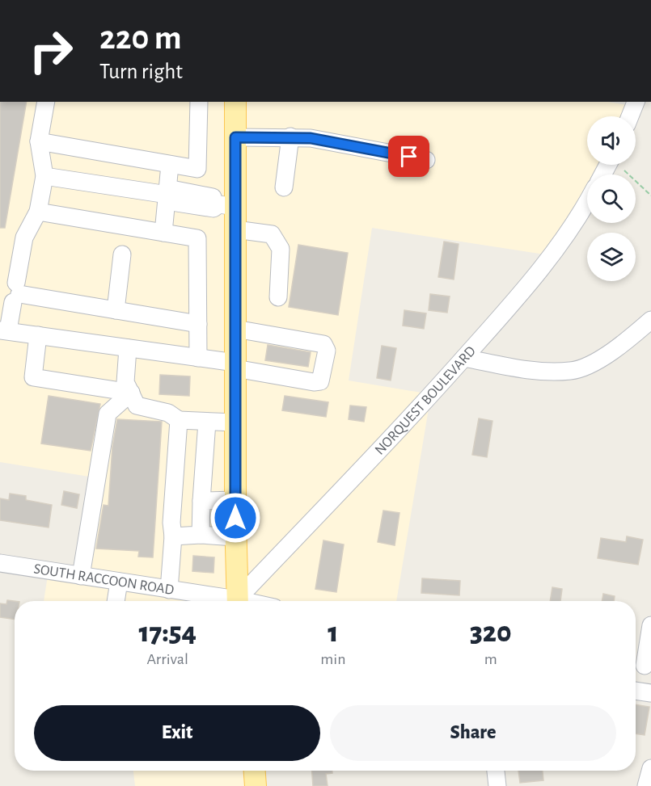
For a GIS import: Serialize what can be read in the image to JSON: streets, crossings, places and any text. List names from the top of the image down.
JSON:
{
  "streets": {
    "street": ["NORQUEST BOULEVARD", "SOUTH RACCOON ROAD"]
  },
  "page": {
    "turn": ["220 m", "Turn right"],
    "eta": [
      "17:54",
      "Arrival",
      "1",
      "min",
      "320",
      "m"
    ],
    "buttons": ["Exit", "Share"]
  }
}
